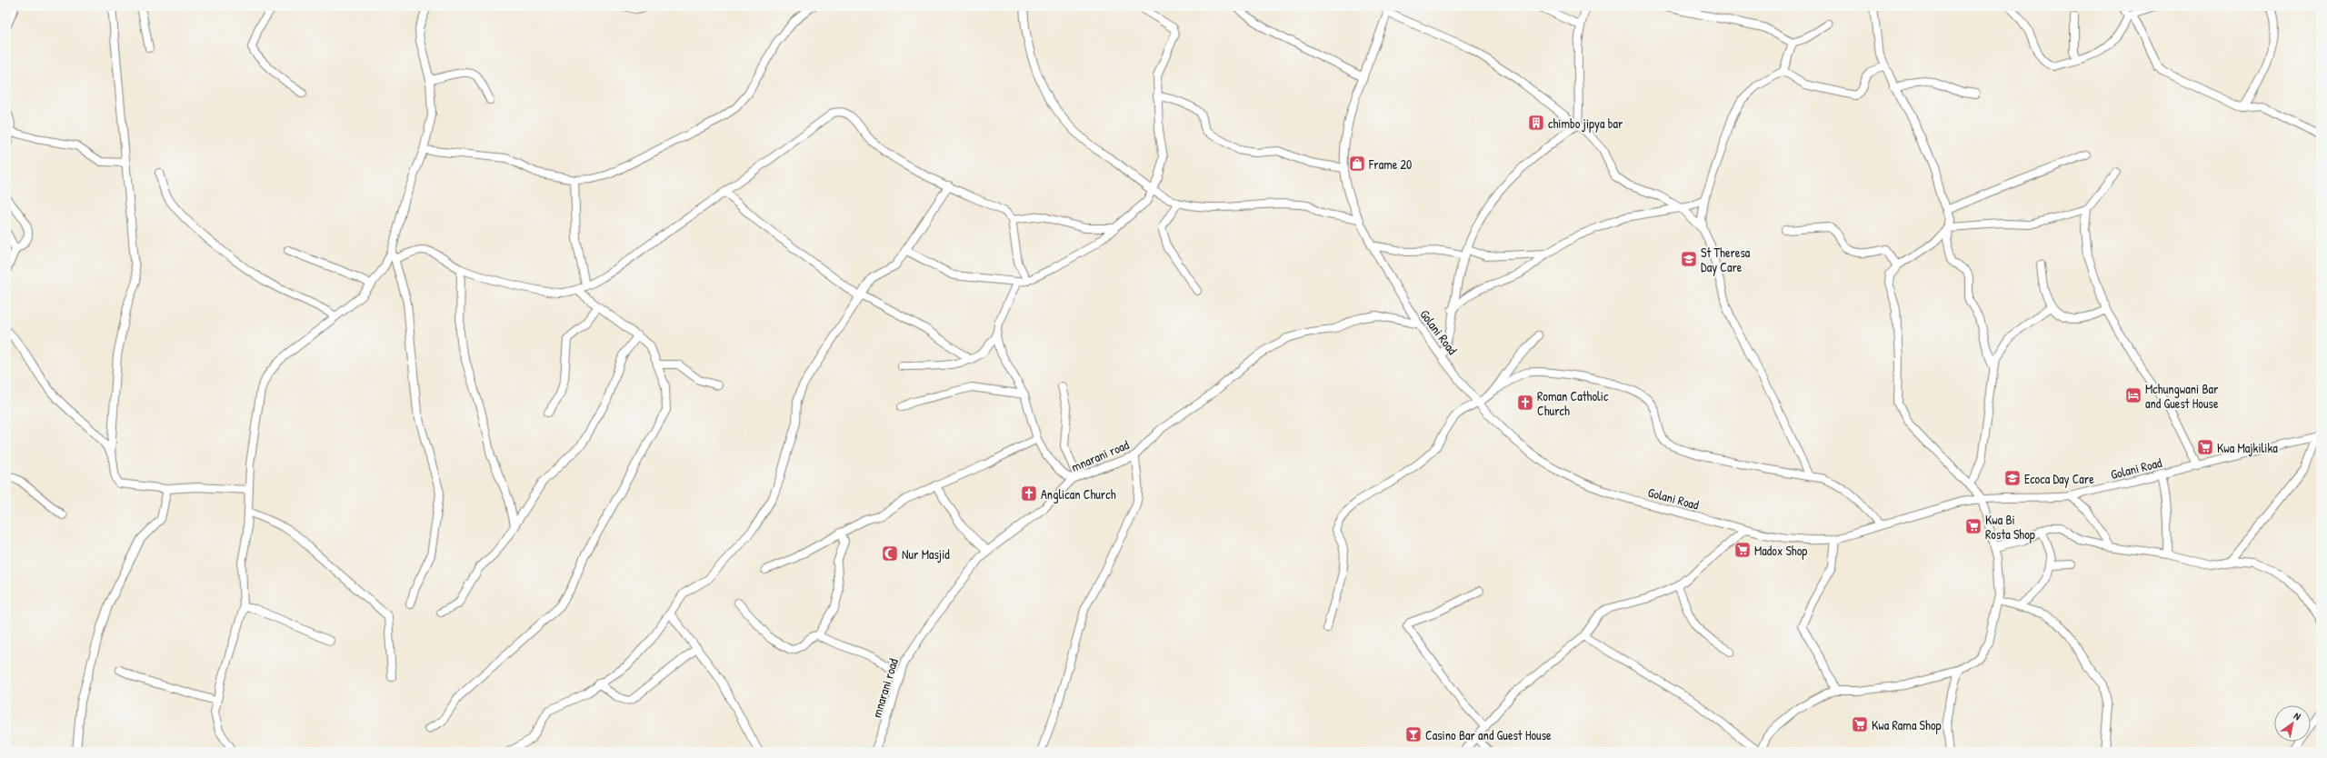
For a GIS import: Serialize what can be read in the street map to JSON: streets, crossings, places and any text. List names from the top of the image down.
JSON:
{
  "streets": {
    "street": ["Golani Road", "mnarani road"]
  },
  "crossings": [
    ["Golani Road", "mnarani road"]
  ],
  "places": {
    "building": ["chimbo jipya bar"],
    "shop": ["Frame 20"],
    "school or university": ["St Theresa Day Care", "Ecoca Day Care"],
    "hotel": ["Mchungwani Bar and Guest House"],
    "church": ["Roman Catholic Church", "Anglican Church"],
    "supermarket": [
      "Kwa Majkilika",
      "Kwa Bi Rosta Shop",
      "Madox Shop",
      "Kwa Rama Shop"
    ],
    "mosque": ["Nur Masjid"],
    "bar": ["Casino Bar and Guest House"]
  },
  "north": "top right"
}
